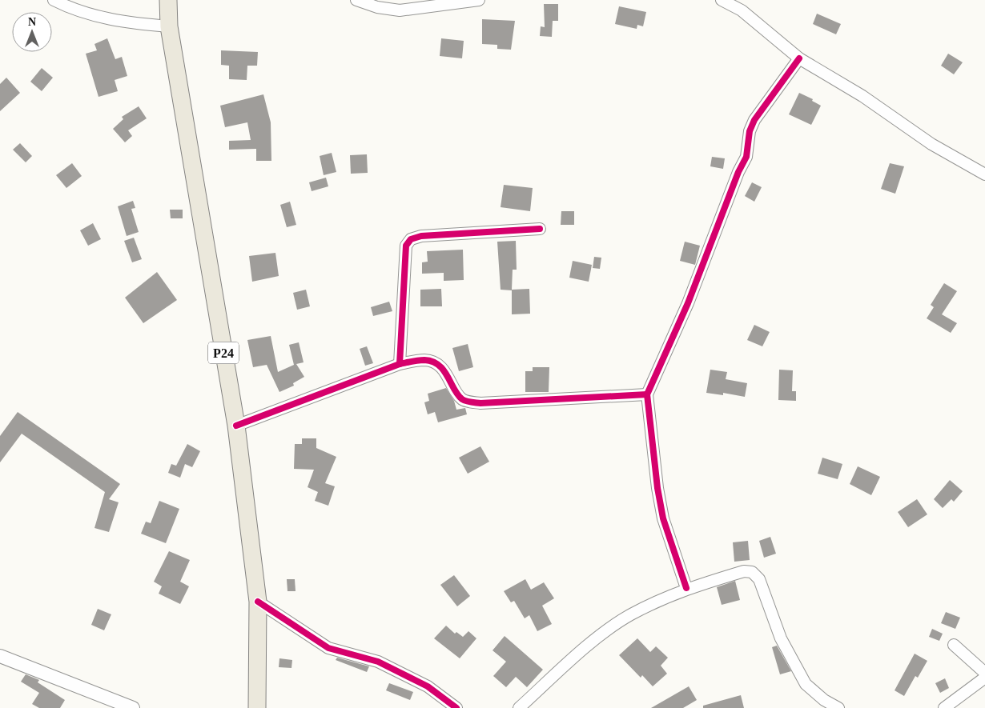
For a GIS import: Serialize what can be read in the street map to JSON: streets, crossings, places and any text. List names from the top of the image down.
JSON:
{
  "streets": {
    "main road": ["P24"]
  },
  "north": "top"
}
